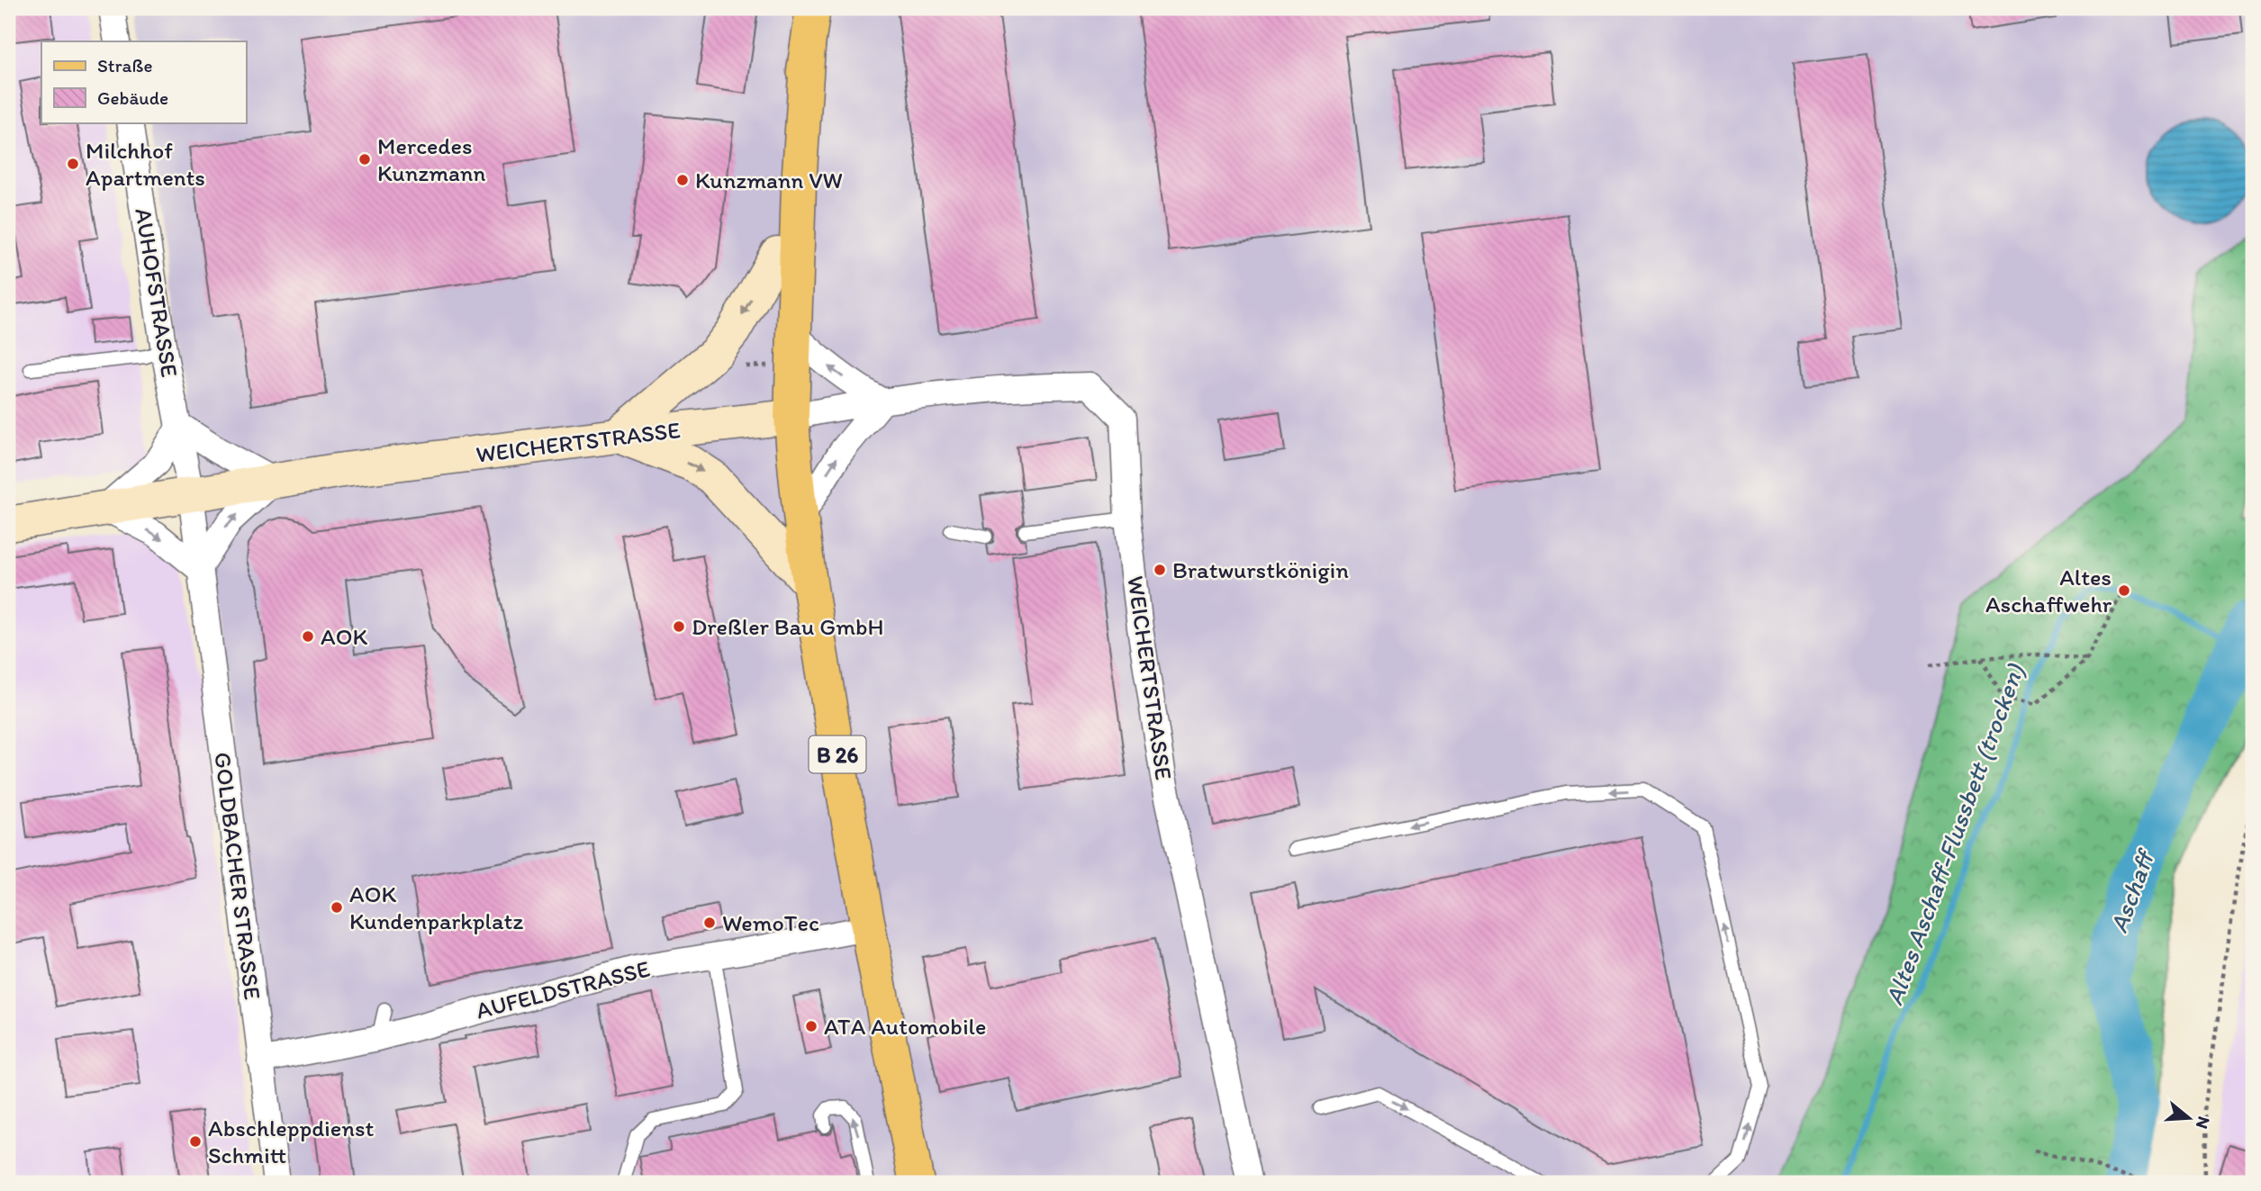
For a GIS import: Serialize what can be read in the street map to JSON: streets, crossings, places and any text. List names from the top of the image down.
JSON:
{
  "streets": {
    "main road": ["WEICHERTSTRASSE", "B 26"],
    "street": ["AUHOFSTRASSE", "GOLDBACHER STRASSE", "AUFELDSTRASSE"]
  },
  "crossings": [
    ["AUHOFSTRASSE", "WEICHERTSTRASSE"],
    ["AUHOFSTRASSE", "GOLDBACHER STRASSE"],
    ["WEICHERTSTRASSE", "B 26"],
    ["WEICHERTSTRASSE", "GOLDBACHER STRASSE"],
    ["B 26", "AUFELDSTRASSE"],
    ["GOLDBACHER STRASSE", "AUFELDSTRASSE"]
  ],
  "water": ["Altes Aschaff-Flussbett (trocken)", "Aschaff"],
  "places": [
    "Mercedes Kunzmann",
    "Milchhof Apartments",
    "Kunzmann VW",
    "Bratwurstkönigin",
    "Altes Aschaffwehr",
    "Dreßler Bau GmbH",
    "AOK",
    "AOK Kundenparkplatz",
    "WemoTec",
    "ATA Automobile",
    "Abschleppdienst Schmitt"
  ],
  "legend": ["Straße", "Gebäude"],
  "north": "right"
}
